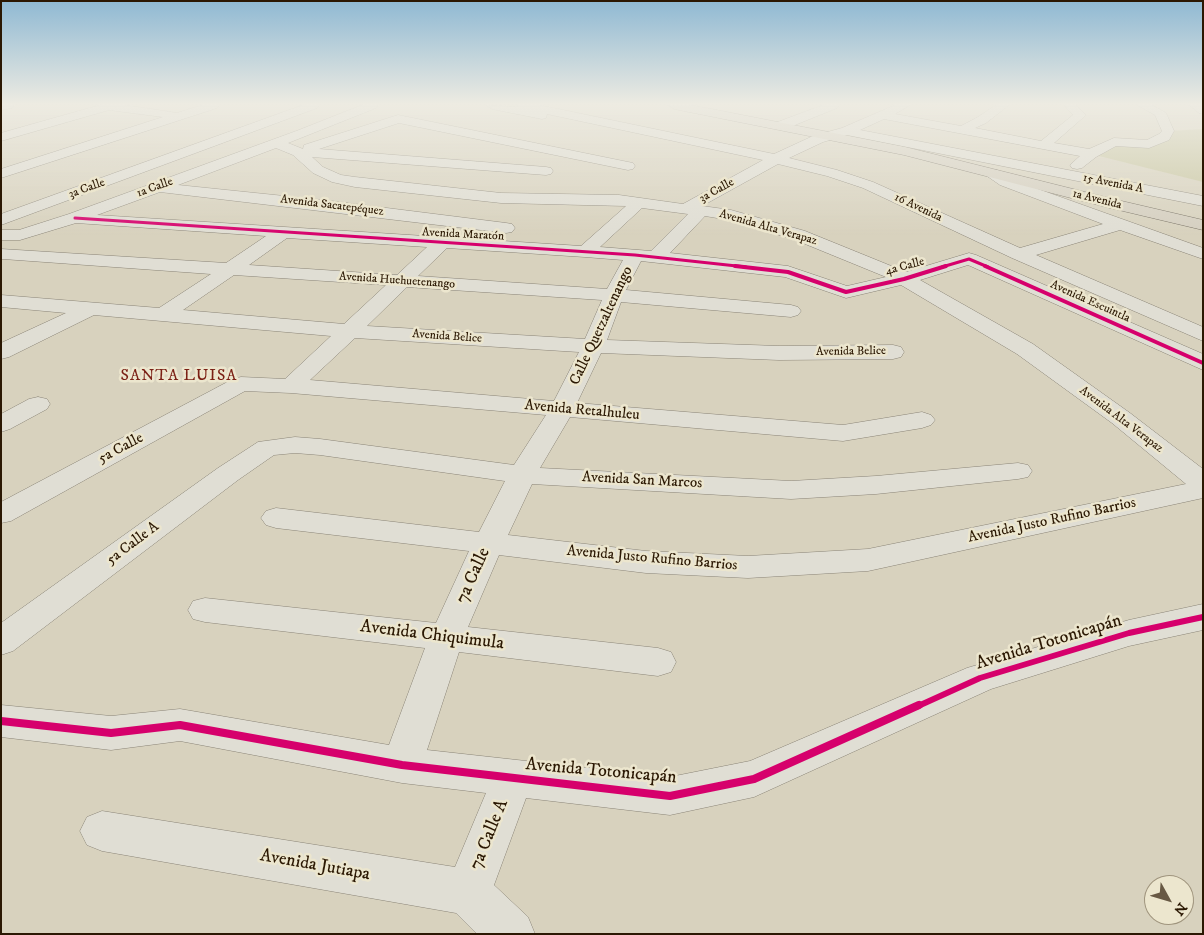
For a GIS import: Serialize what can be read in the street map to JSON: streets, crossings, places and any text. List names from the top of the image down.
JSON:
{
  "streets": {
    "main road": ["1a Avenida"],
    "street": [
      "15 Avenida A",
      "1a Calle",
      "3a Calle",
      "Avenida Sacatepéquez",
      "16 Avenida",
      "Avenida Alta Verapaz",
      "Avenida Maratón",
      "4a Calle",
      "Avenida Huehuetenango",
      "Avenida Escuintla",
      "Calle Quetzaltenango",
      "Avenida Belice",
      "Avenida Retalhuleu",
      "5a Calle",
      "Avenida San Marcos",
      "Avenida Justo Rufino Barrios",
      "5a Calle A",
      "7a Calle",
      "Avenida Chiquimula",
      "Avenida Totonicapán",
      "7a Calle A",
      "Avenida Jutiapa"
    ]
  },
  "crossings": [
    ["1a Calle", "Avenida Sacatepéquez"],
    ["1a Calle", "Avenida Maratón"],
    ["1a Calle", "Avenida Huehuetenango"],
    ["3a Calle", "16 Avenida"],
    ["3a Calle", "Avenida Alta Verapaz"],
    ["Avenida Alta Verapaz", "4a Calle"],
    ["Avenida Maratón", "4a Calle"],
    ["Avenida Maratón", "Calle Quetzaltenango"],
    ["4a Calle", "Avenida Escuintla"],
    ["Avenida Huehuetenango", "Calle Quetzaltenango"],
    ["Calle Quetzaltenango", "Avenida Belice"],
    ["Calle Quetzaltenango", "Avenida Retalhuleu"],
    ["Calle Quetzaltenango", "Avenida San Marcos"],
    ["Calle Quetzaltenango", "7a Calle"],
    ["Avenida Retalhuleu", "5a Calle"],
    ["Avenida San Marcos", "5a Calle A"],
    ["Avenida San Marcos", "7a Calle"],
    ["Avenida Justo Rufino Barrios", "7a Calle"],
    ["7a Calle", "Avenida Chiquimula"],
    ["7a Calle", "Avenida Totonicapán"],
    ["Avenida Totonicapán", "7a Calle A"],
    ["7a Calle A", "Avenida Jutiapa"]
  ],
  "districts": ["SANTA LUISA"],
  "north": "bottom right"
}
